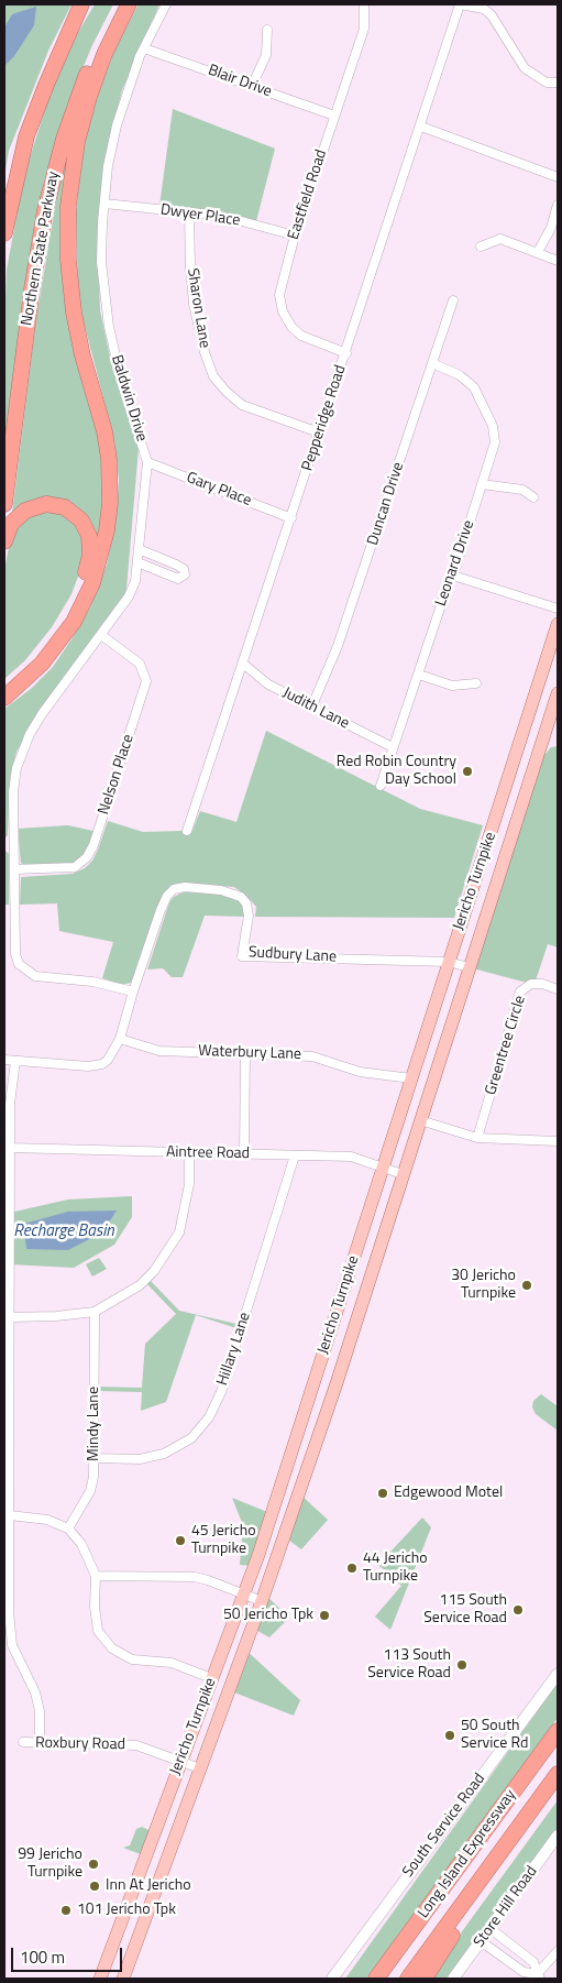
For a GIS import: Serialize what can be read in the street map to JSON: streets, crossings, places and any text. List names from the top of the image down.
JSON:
{
  "streets": {
    "highway": ["Northern State Parkway", "Long Island Expressway"],
    "main road": ["Jericho Turnpike", "South Service Road", "Store Hill Road"],
    "street": [
      "Blair Drive",
      "Eastfield Road",
      "Dwyer Place",
      "Sharon Lane",
      "Baldwin Drive",
      "Pepperidge Road",
      "Gary Place",
      "Duncan Drive",
      "Leonard Drive",
      "Judith Lane",
      "Nelson Place",
      "Sudbury Lane",
      "Greentree Circle",
      "Waterbury Lane",
      "Aintree Road",
      "Hillary Lane",
      "Mindy Lane",
      "Roxbury Road"
    ]
  },
  "crossings": [
    ["Blair Drive", "Eastfield Road"],
    ["Blair Drive", "Baldwin Drive"],
    ["Eastfield Road", "Dwyer Place"],
    ["Eastfield Road", "Pepperidge Road"],
    ["Dwyer Place", "Sharon Lane"],
    ["Dwyer Place", "Baldwin Drive"],
    ["Sharon Lane", "Pepperidge Road"],
    ["Baldwin Drive", "Gary Place"],
    ["Baldwin Drive", "Nelson Place"],
    ["Baldwin Drive", "Sudbury Lane"],
    ["Pepperidge Road", "Gary Place"],
    ["Pepperidge Road", "Judith Lane"],
    ["Duncan Drive", "Leonard Drive"],
    ["Duncan Drive", "Judith Lane"],
    ["Leonard Drive", "Judith Lane"],
    ["Jericho Turnpike", "Sudbury Lane"],
    ["Jericho Turnpike", "Waterbury Lane"],
    ["Jericho Turnpike", "Aintree Road"],
    ["Jericho Turnpike", "Roxbury Road"],
    ["Aintree Road", "Hillary Lane"],
    ["Hillary Lane", "Mindy Lane"]
  ],
  "water": ["Recharge Basin"],
  "places": [
    "Red Robin Country Day School",
    "30 Jericho Turnpike",
    "Edgewood Motel",
    "45 Jericho Turnpike",
    "44 Jericho Turnpike",
    "115 South Service Road",
    "50 Jericho Tpk",
    "113 South Service Road",
    "50 South Service Rd",
    "99 Jericho Turnpike",
    "Inn At Jericho",
    "101 Jericho Tpk"
  ],
  "scale_bar": "100 m"
}
